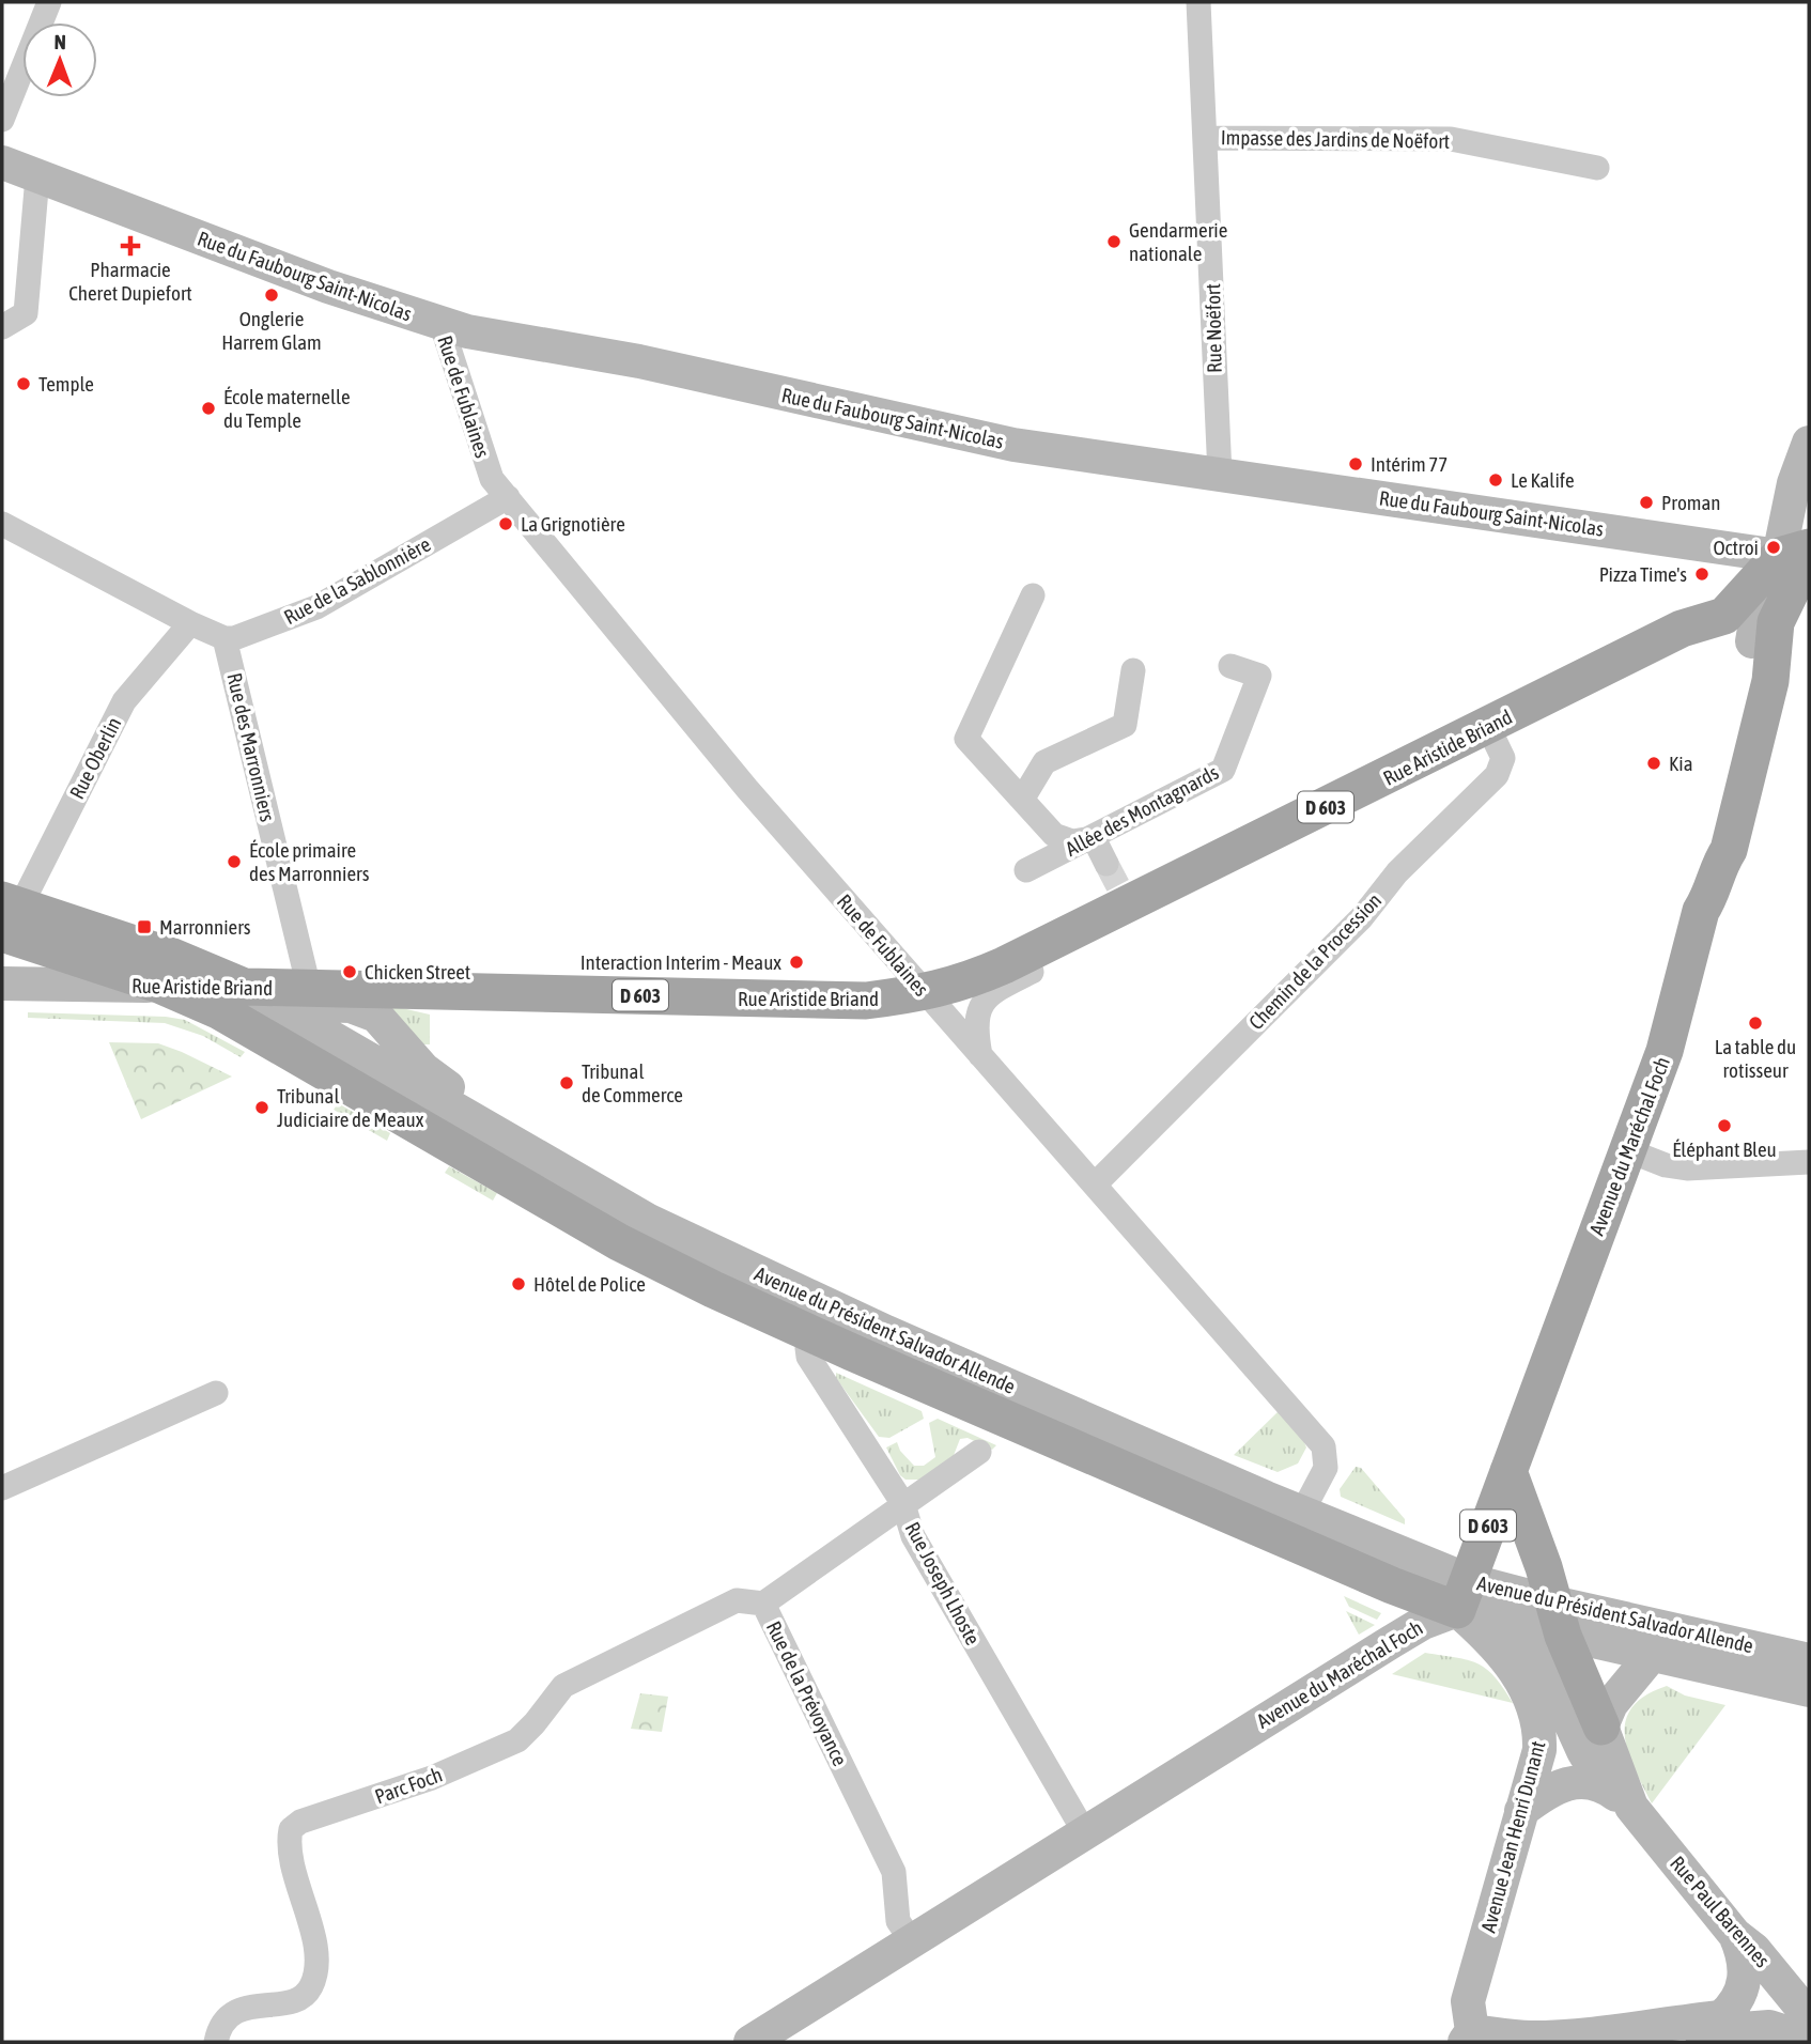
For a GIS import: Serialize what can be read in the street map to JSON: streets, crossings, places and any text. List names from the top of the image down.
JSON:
{
  "streets": {
    "main road": [
      "Rue Aristide Briand",
      "D 603",
      "Avenue du Maréchal Foch",
      "Avenue du Président Salvador Allende"
    ],
    "street": [
      "Impasse des Jardins de Noëfort",
      "Rue du Faubourg Saint-Nicolas",
      "Rue Noëfort",
      "Rue de Fublaines",
      "Rue de la Sablonnière",
      "Rue des Marronniers",
      "Rue Oberlin",
      "Allée des Montagnards",
      "Chemin de la Procession",
      "Rue Joseph Lhoste",
      "Rue de la Prévoyance",
      "Parc Foch",
      "Avenue Jean Henri Dunant",
      "Rue Paul Barennes"
    ]
  },
  "crossings": [
    ["Impasse des Jardins de Noëfort", "Rue Noëfort"],
    ["Rue du Faubourg Saint-Nicolas", "Rue Noëfort"],
    ["Rue du Faubourg Saint-Nicolas", "Rue de Fublaines"],
    ["Rue du Faubourg Saint-Nicolas", "Avenue du Maréchal Foch"],
    ["Rue de Fublaines", "Rue de la Sablonnière"],
    ["Rue de Fublaines", "Rue Aristide Briand"],
    ["Rue de Fublaines", "Chemin de la Procession"],
    ["Rue de Fublaines", "Avenue du Président Salvador Allende"],
    ["Rue de la Sablonnière", "Rue des Marronniers"],
    ["Rue des Marronniers", "Rue Aristide Briand"],
    ["Rue Aristide Briand", "Chemin de la Procession"],
    ["Rue Aristide Briand", "Avenue du Président Salvador Allende"],
    ["Rue Oberlin", "Avenue du Président Salvador Allende"],
    ["Avenue du Maréchal Foch", "Avenue du Président Salvador Allende"],
    ["Avenue du Maréchal Foch", "Rue Joseph Lhoste"],
    ["Avenue du Maréchal Foch", "Rue de la Prévoyance"],
    ["Avenue du Maréchal Foch", "Avenue Jean Henri Dunant"],
    ["Avenue du Président Salvador Allende", "Rue Joseph Lhoste"],
    ["Avenue du Président Salvador Allende", "Avenue Jean Henri Dunant"],
    ["Rue Joseph Lhoste", "Rue de la Prévoyance"],
    ["Rue de la Prévoyance", "Parc Foch"]
  ],
  "places": {
    "other": [
      "Gendarmerie nationale",
      "Onglerie Harrem Glam",
      "Temple",
      "École maternelle du Temple",
      "Intérim 77",
      "Le Kalife",
      "Proman",
      "La Grignotière",
      "Octroi",
      "Pizza Time's",
      "Kia",
      "École primaire des Marronniers",
      "Interaction Interim - Meaux",
      "Chicken Street",
      "La table du rotisseur",
      "Tribunal de Commerce",
      "Tribunal Judiciaire de Meaux",
      "Éléphant Bleu",
      "Hôtel de Police"
    ],
    "health": ["Pharmacie Cheret Dupiefort"],
    "transit": ["Marronniers"]
  },
  "north": "top"
}
